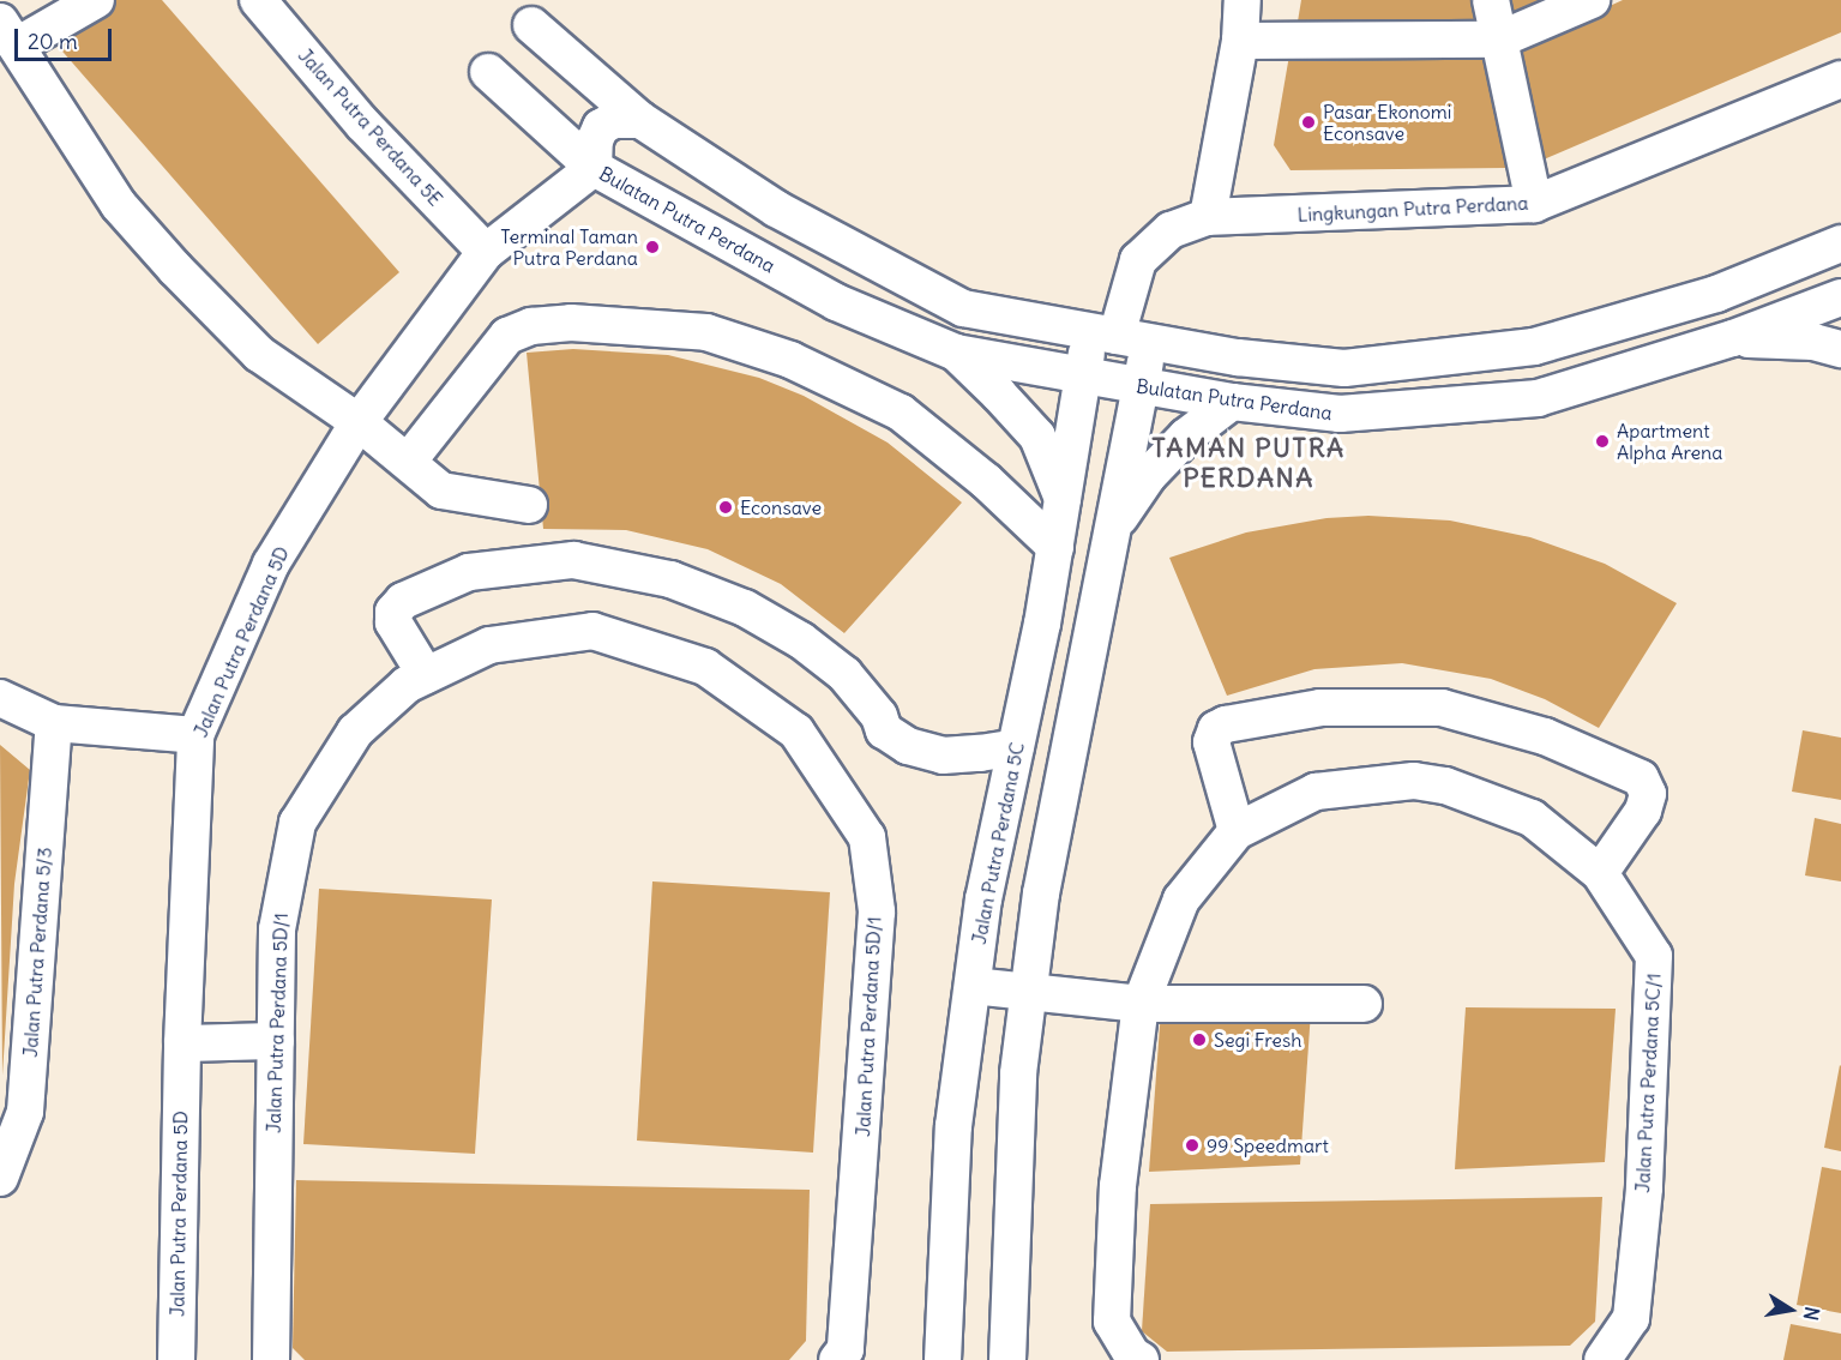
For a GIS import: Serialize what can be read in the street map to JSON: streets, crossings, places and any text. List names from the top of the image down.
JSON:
{
  "streets": {
    "street": [
      "Jalan Putra Perdana 5E",
      "Lingkungan Putra Perdana",
      "Bulatan Putra Perdana",
      "Jalan Putra Perdana 5D",
      "Jalan Putra Perdana 5C",
      "Jalan Putra Perdana 5/3",
      "Jalan Putra Perdana 5D/1",
      "Jalan Putra Perdana 5C/1"
    ]
  },
  "crossings": [
    ["Jalan Putra Perdana 5E", "Jalan Putra Perdana 5D"],
    ["Lingkungan Putra Perdana", "Jalan Putra Perdana 5C"],
    ["Bulatan Putra Perdana", "Jalan Putra Perdana 5D"],
    ["Bulatan Putra Perdana", "Jalan Putra Perdana 5C"]
  ],
  "districts": ["TAMAN PUTRA PERDANA"],
  "places": [
    "Pasar Ekonomi Econsave",
    "Terminal Taman Putra Perdana",
    "Apartment Alpha Arena",
    "Econsave",
    "Segi Fresh",
    "99 Speedmart"
  ],
  "scale_bar": "20 m",
  "north": "right"
}
